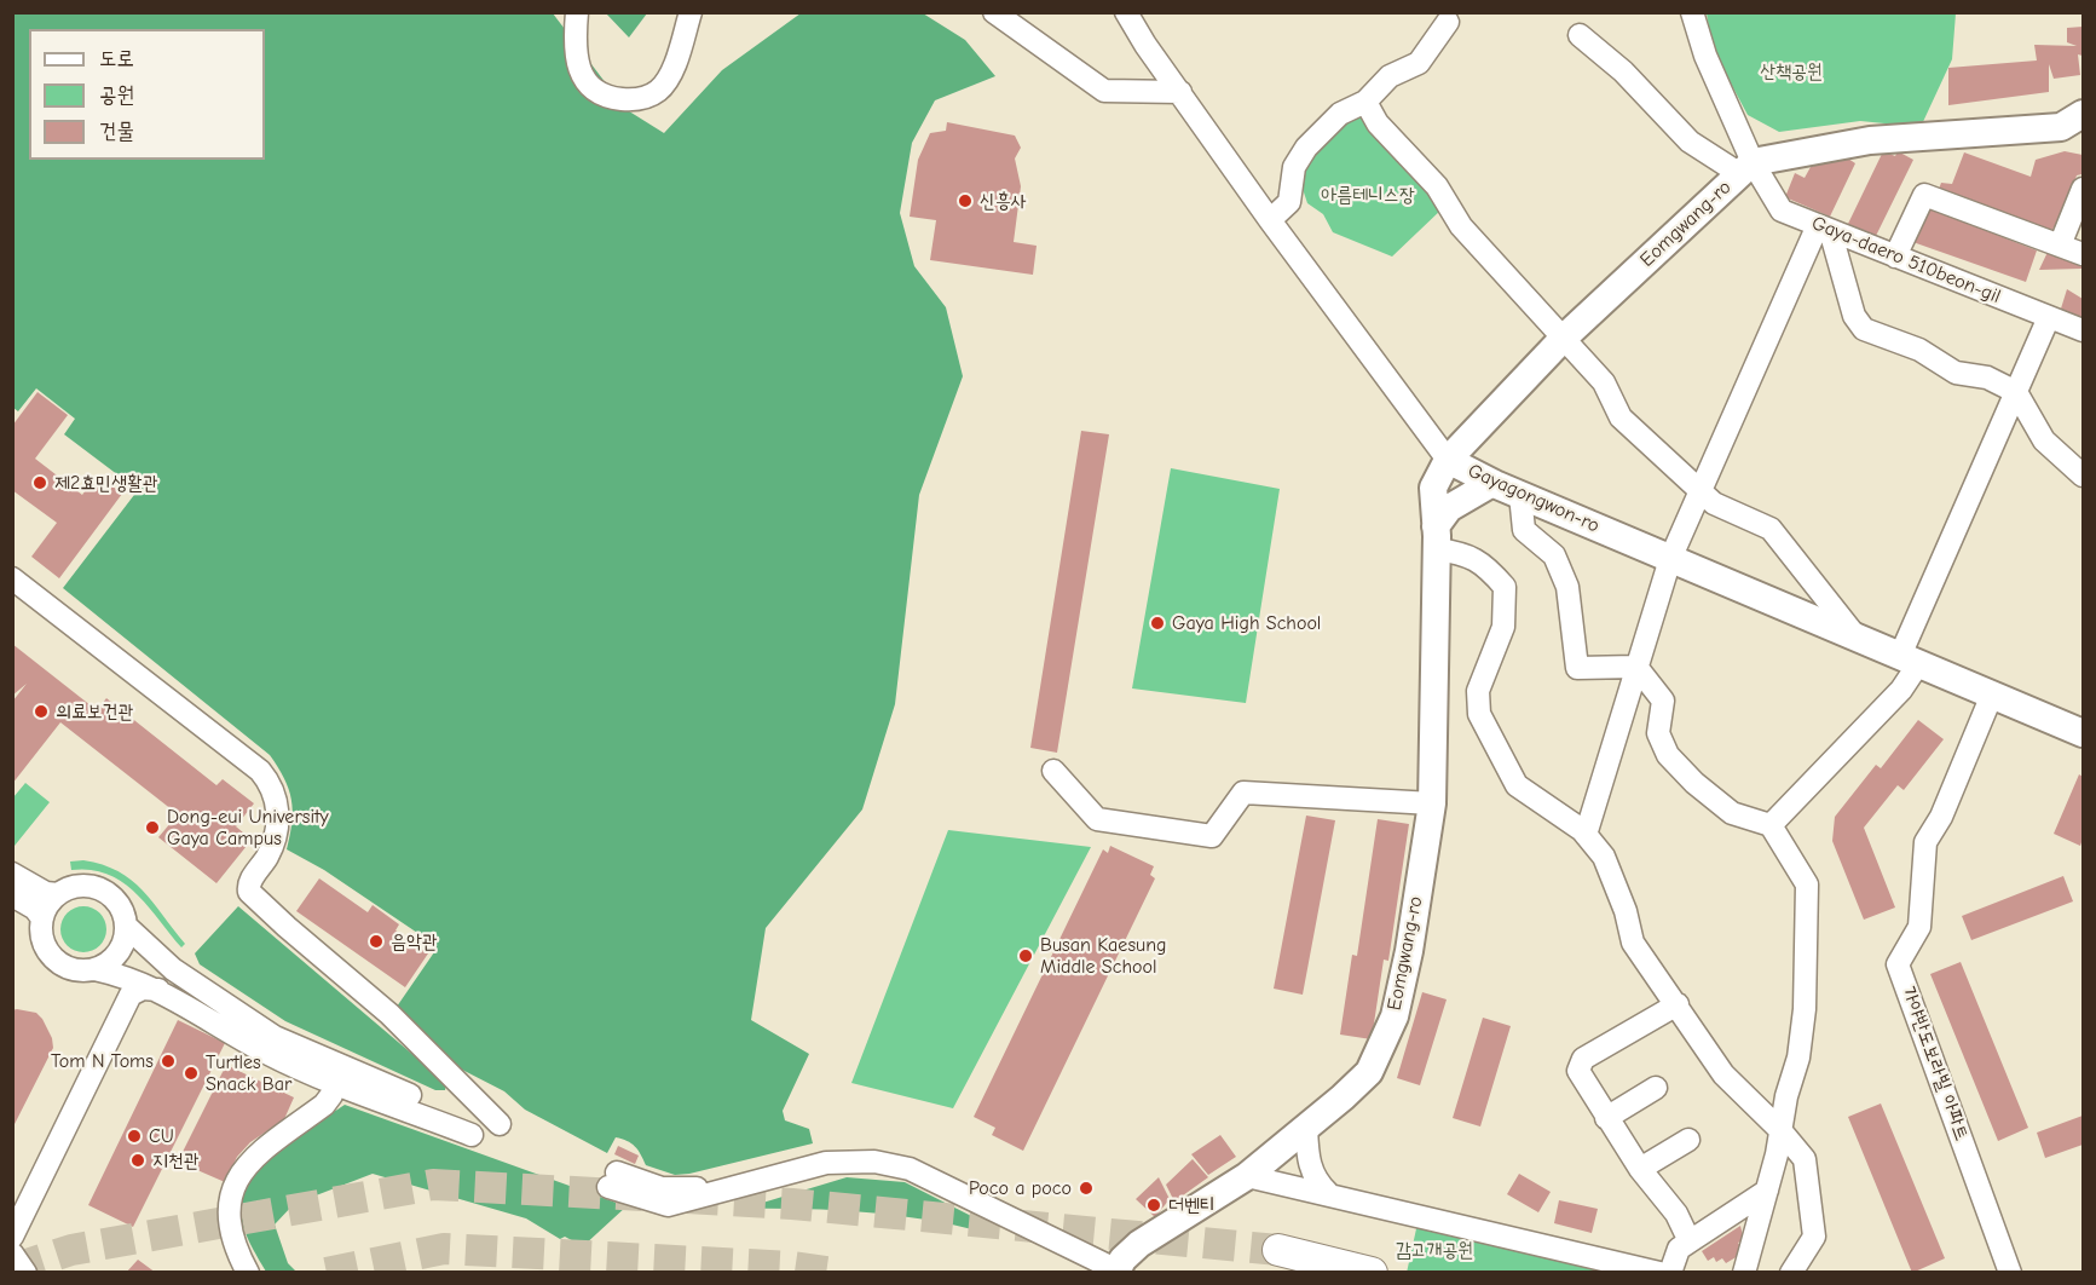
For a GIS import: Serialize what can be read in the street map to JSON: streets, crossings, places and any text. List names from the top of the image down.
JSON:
{
  "streets": {
    "main road": ["Eomgwang-ro", "Gayagongwon-ro"],
    "street": ["Gaya-daero 510beon-gil", "가야반도보라빌 아파트"]
  },
  "crossings": [
    ["Eomgwang-ro", "Gaya-daero 510beon-gil"],
    ["Eomgwang-ro", "Gayagongwon-ro"],
    ["Gayagongwon-ro", "가야반도보라빌 아파트"]
  ],
  "parks": ["산책공원", "아름테니스장", "감고개공원"],
  "places": [
    "신흥사",
    "제2효민생활관",
    "Gaya High School",
    "의료보건관",
    "Dong-eui University Gaya Campus",
    "음악관",
    "Busan Kaesung Middle School",
    "Tom N Toms",
    "Turtles Snack Bar",
    "CU",
    "지천관",
    "Poco a poco",
    "더벤티"
  ],
  "legend": ["도로", "공원", "건물"]
}
